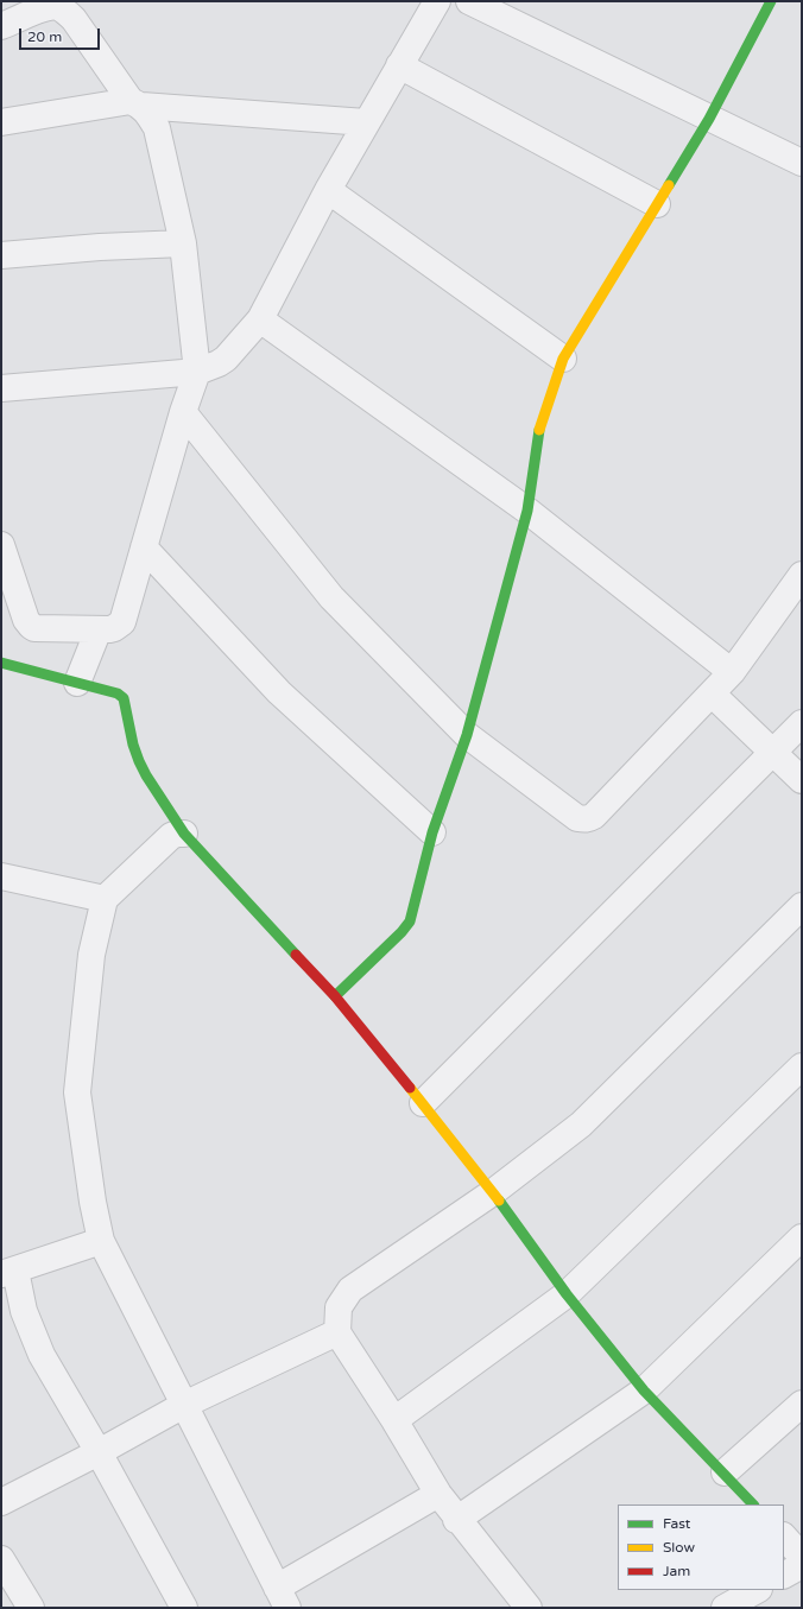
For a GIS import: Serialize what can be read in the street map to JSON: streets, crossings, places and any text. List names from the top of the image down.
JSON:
{
  "legend": ["Fast", "Slow", "Jam"],
  "scale_bar": "20 m"
}
